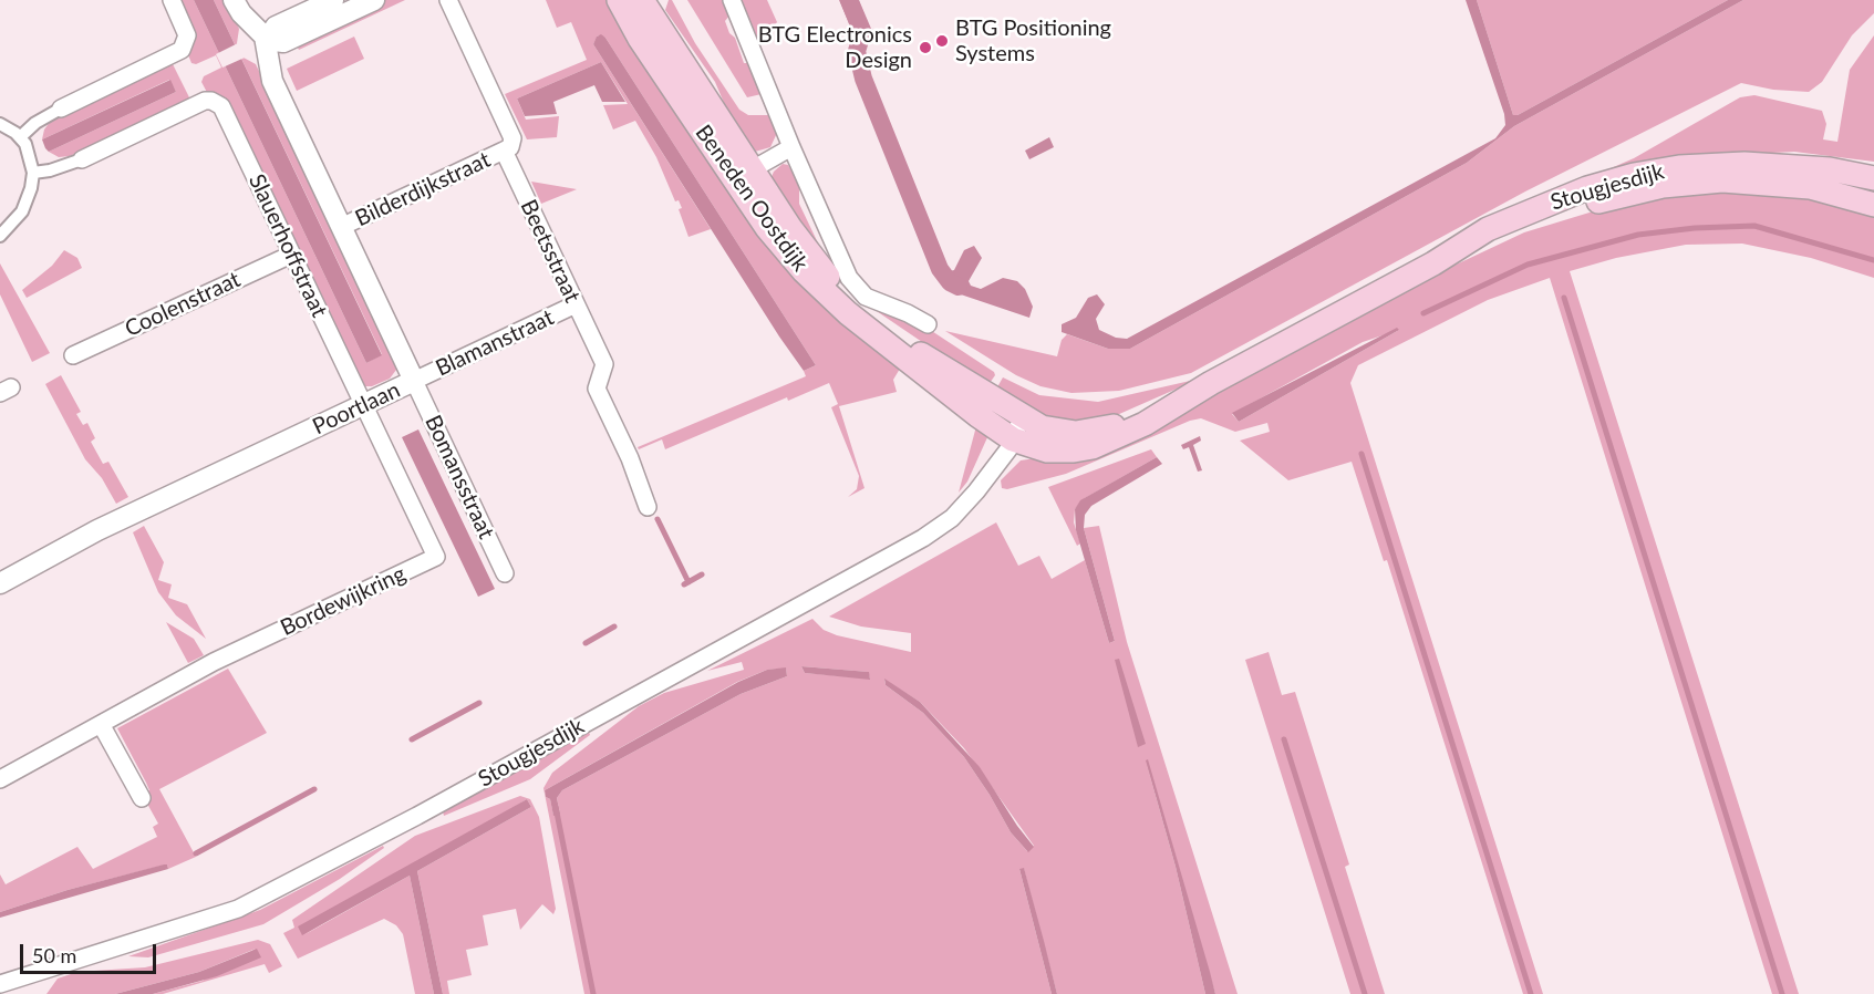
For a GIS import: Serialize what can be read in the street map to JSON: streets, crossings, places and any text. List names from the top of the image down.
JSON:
{
  "streets": {
    "main road": ["Stougjesdijk", "Beneden Oostdijk"],
    "street": [
      "Bilderdijkstraat",
      "Slauerhoffstraat",
      "Beetsstraat",
      "Coolenstraat",
      "Blamanstraat",
      "Poortlaan",
      "Bomansstraat",
      "Bordewijkring"
    ]
  },
  "crossings": [
    ["Stougjesdijk", "Beneden Oostdijk"],
    ["Bilderdijkstraat", "Beetsstraat"],
    ["Bilderdijkstraat", "Poortlaan"],
    ["Slauerhoffstraat", "Coolenstraat"],
    ["Slauerhoffstraat", "Poortlaan"],
    ["Slauerhoffstraat", "Bordewijkring"],
    ["Beetsstraat", "Blamanstraat"],
    ["Blamanstraat", "Poortlaan"],
    ["Blamanstraat", "Bomansstraat"],
    ["Poortlaan", "Bomansstraat"],
    ["Poortlaan", "Bordewijkring"]
  ],
  "places": ["BTG Positioning Systems", "BTG Electronics Design"],
  "scale_bar": "50 m"
}
